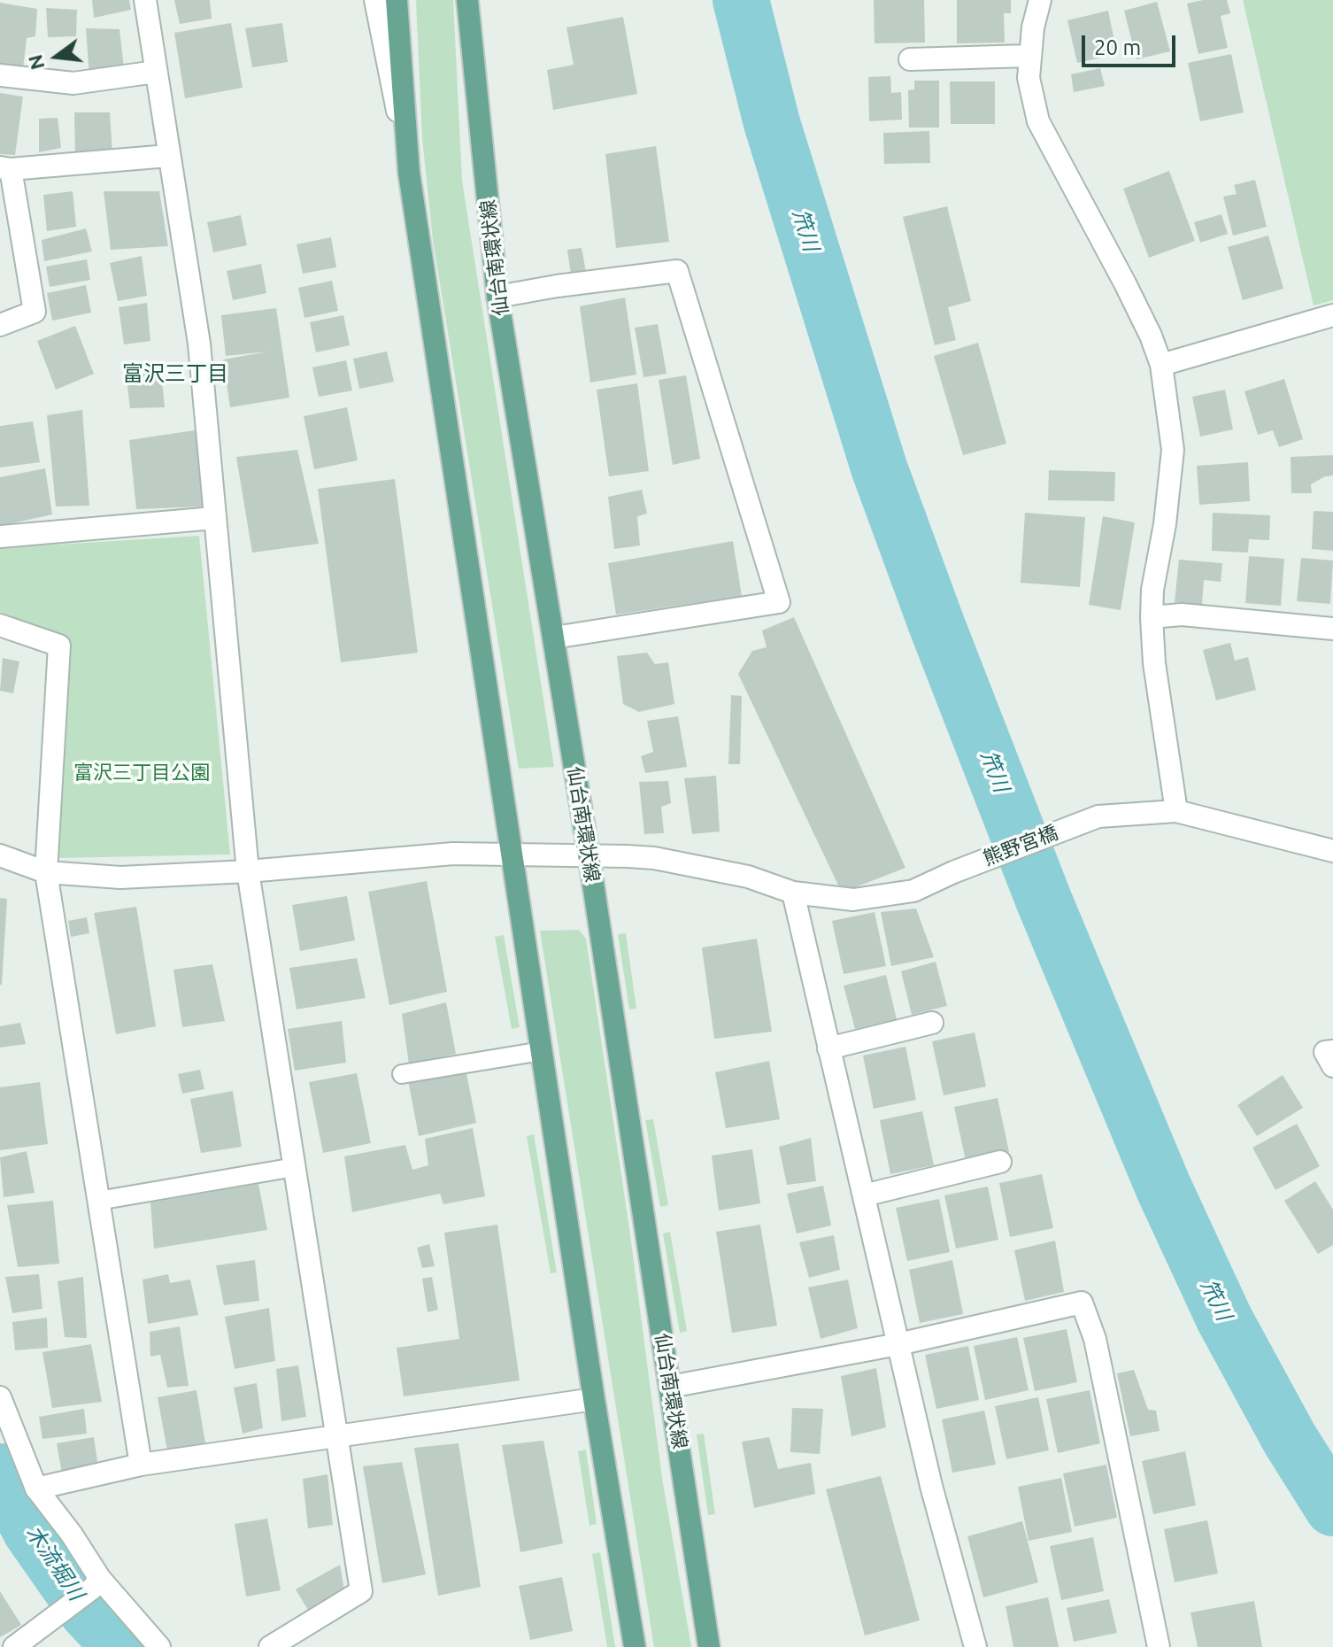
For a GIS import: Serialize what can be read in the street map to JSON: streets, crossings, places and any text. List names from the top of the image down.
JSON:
{
  "streets": {
    "main road": ["仙台南環状線"],
    "street": ["熊野宮橋"]
  },
  "crossings": [
    ["仙台南環状線", "熊野宮橋"]
  ],
  "districts": ["富沢三丁目"],
  "water": ["笊川", "木流堀川"],
  "parks": ["富沢三丁目公園"],
  "scale_bar": "20 m",
  "north": "left"
}
